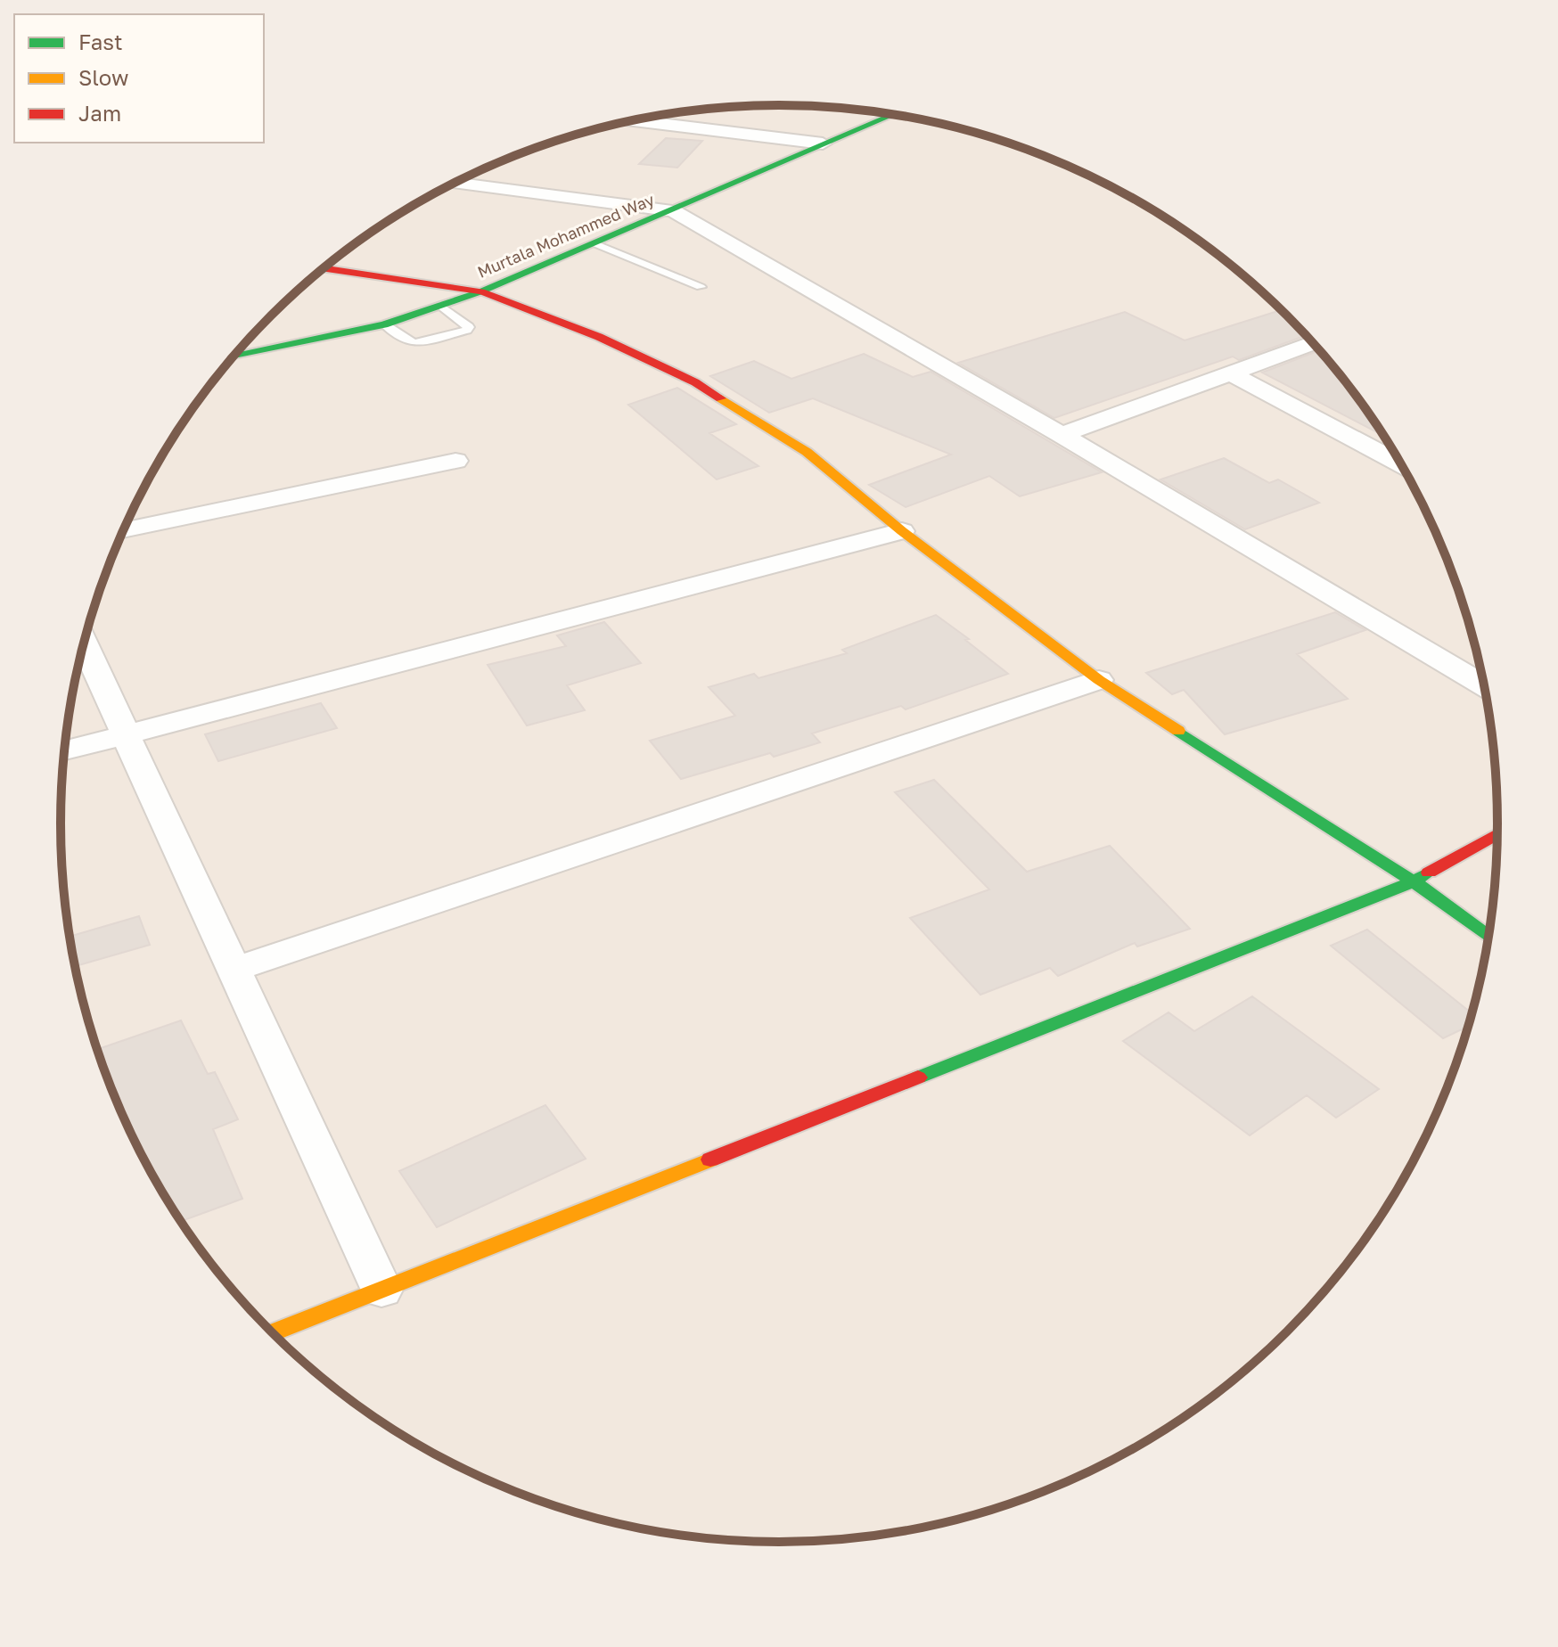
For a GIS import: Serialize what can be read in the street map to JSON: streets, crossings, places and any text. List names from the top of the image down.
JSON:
{
  "streets": {
    "street": ["Murtala Mohammed Way"]
  },
  "legend": ["Fast", "Slow", "Jam"]
}
